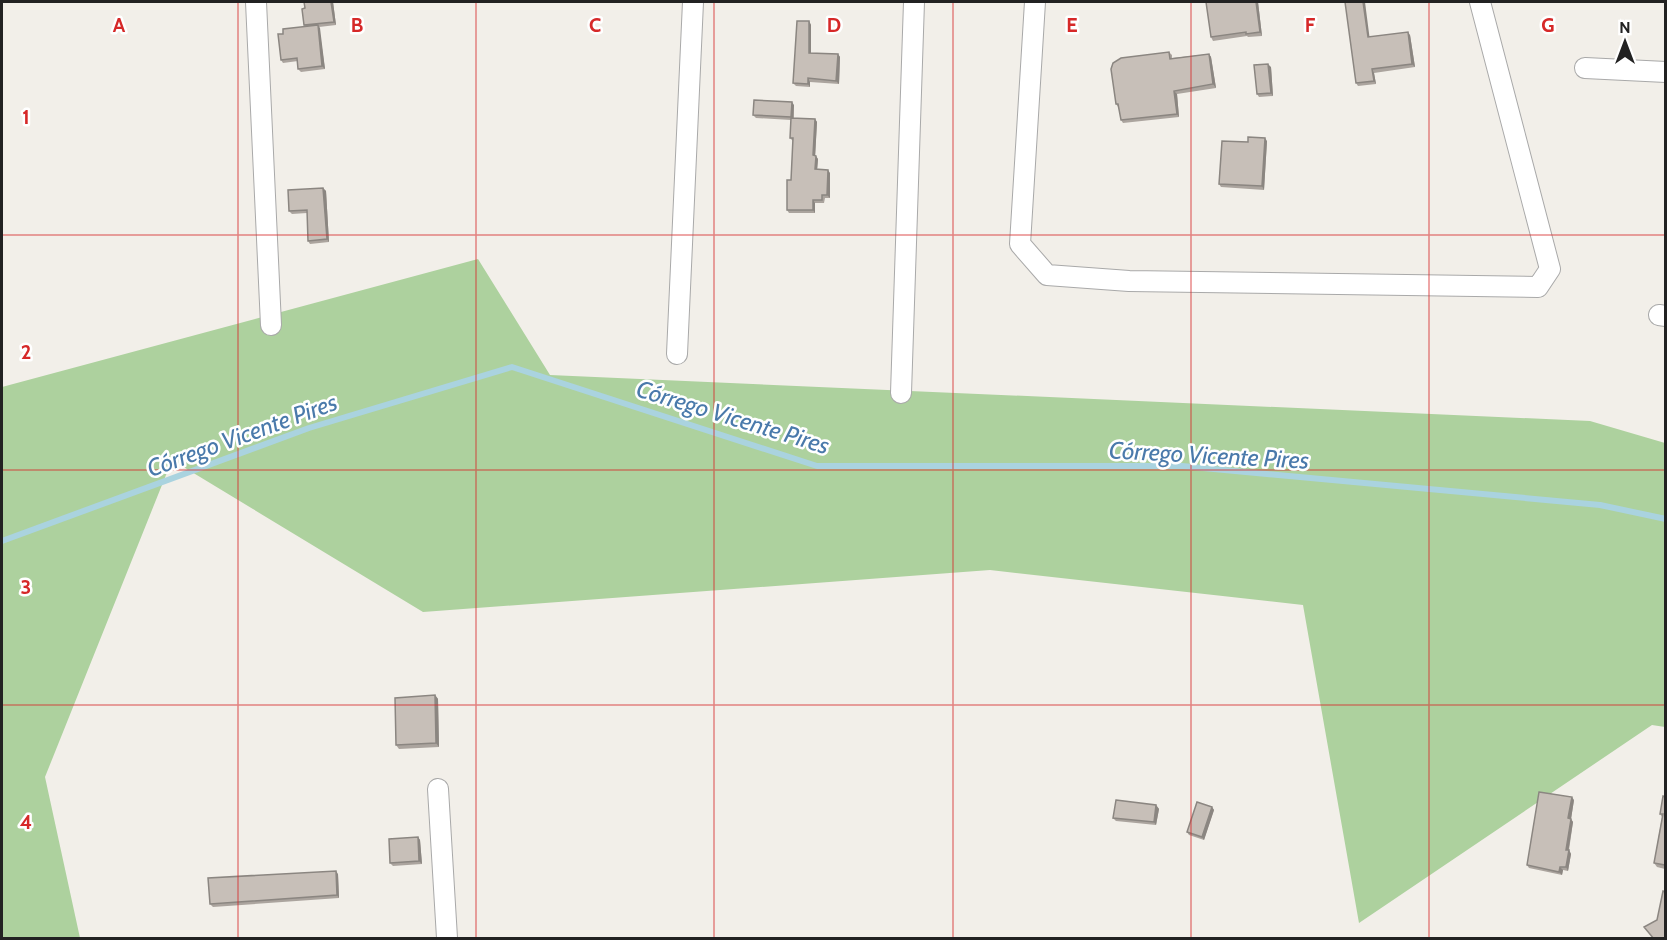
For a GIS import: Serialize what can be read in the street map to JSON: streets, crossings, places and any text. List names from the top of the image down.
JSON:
{
  "water": ["Córrego Vicente Pires"],
  "north": "top",
  "grid": {
    "columns": [
      "A",
      "B",
      "C",
      "D",
      "E",
      "F",
      "G"
    ],
    "rows": [
      "1",
      "2",
      "3",
      "4"
    ]
  }
}
